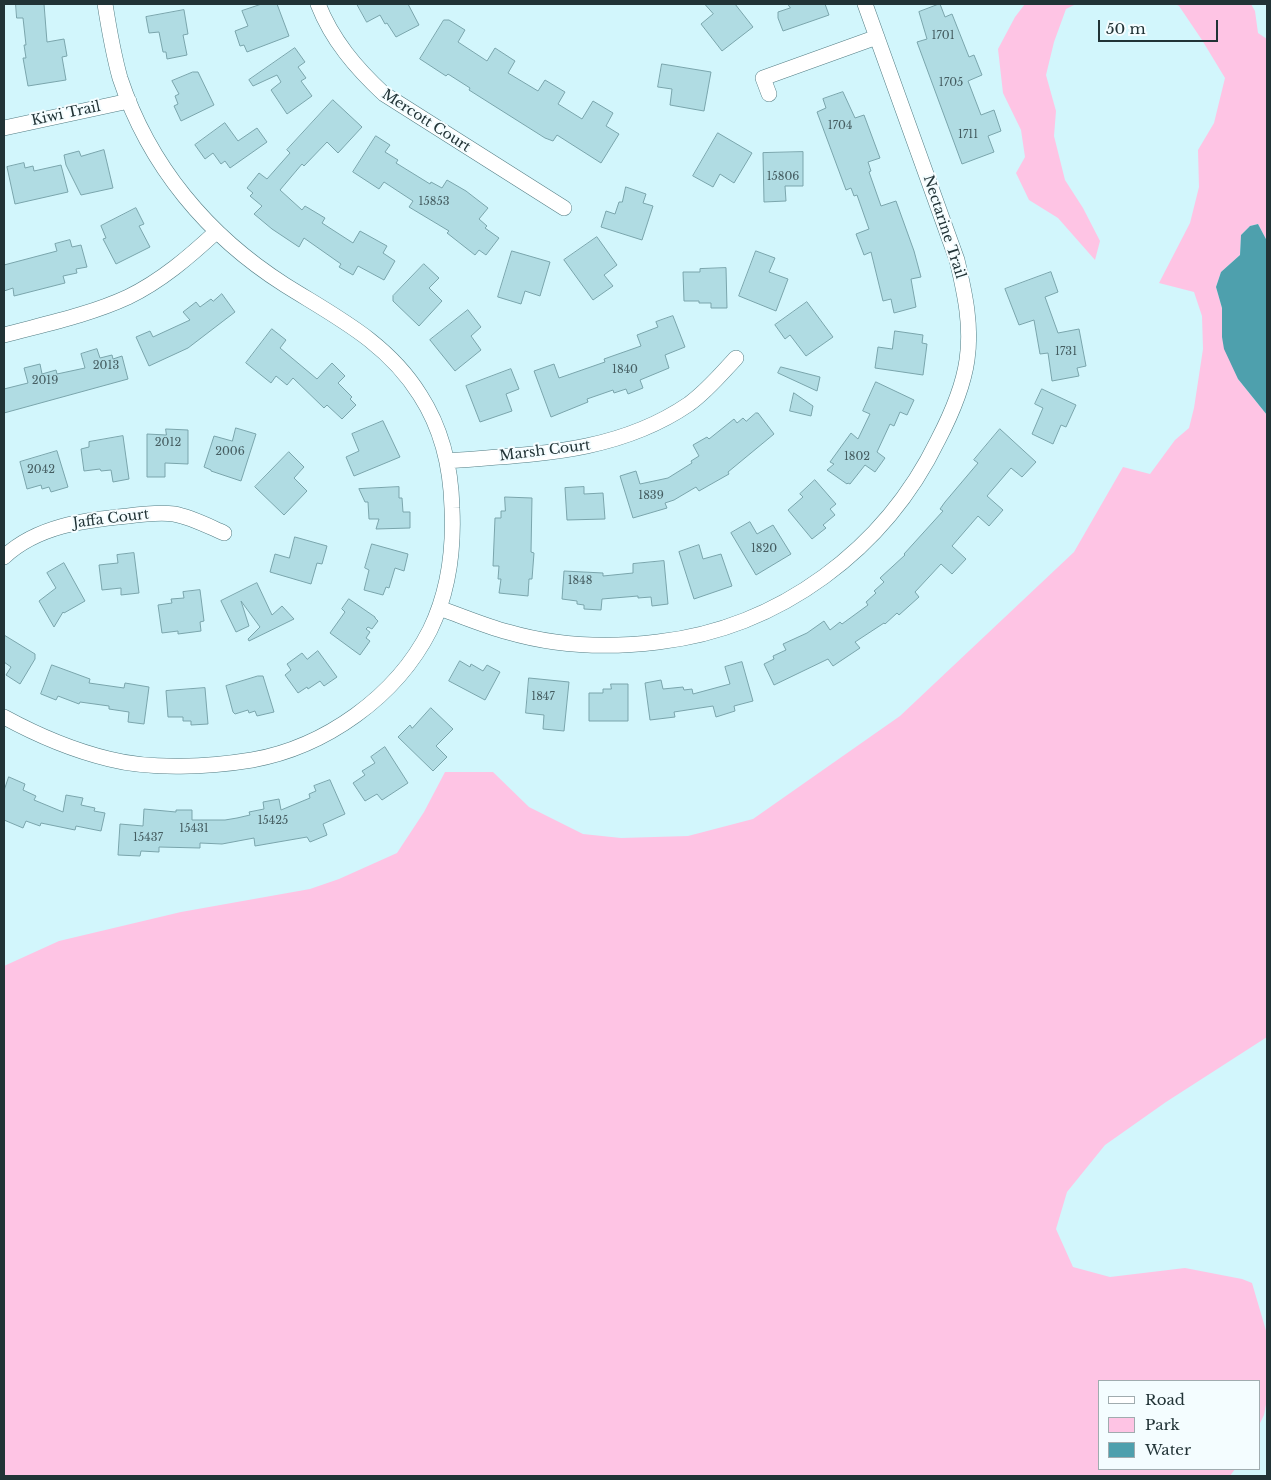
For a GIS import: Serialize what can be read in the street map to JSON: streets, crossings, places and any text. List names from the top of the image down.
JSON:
{
  "streets": {
    "street": [
      "Kiwi Trail",
      "Mercott Court",
      "Nectarine Trail",
      "Marsh Court",
      "Jaffa Court"
    ]
  },
  "house_numbers": [
    "1701",
    "1705",
    "1704",
    "1711",
    "15806",
    "15853",
    "1731",
    "2013",
    "1840",
    "2019",
    "2012",
    "2006",
    "1802",
    "2042",
    "1839",
    "1820",
    "1848",
    "1847",
    "15425",
    "15431",
    "15437"
  ],
  "legend": ["Road", "Park", "Water"],
  "scale_bar": "50 m"
}
